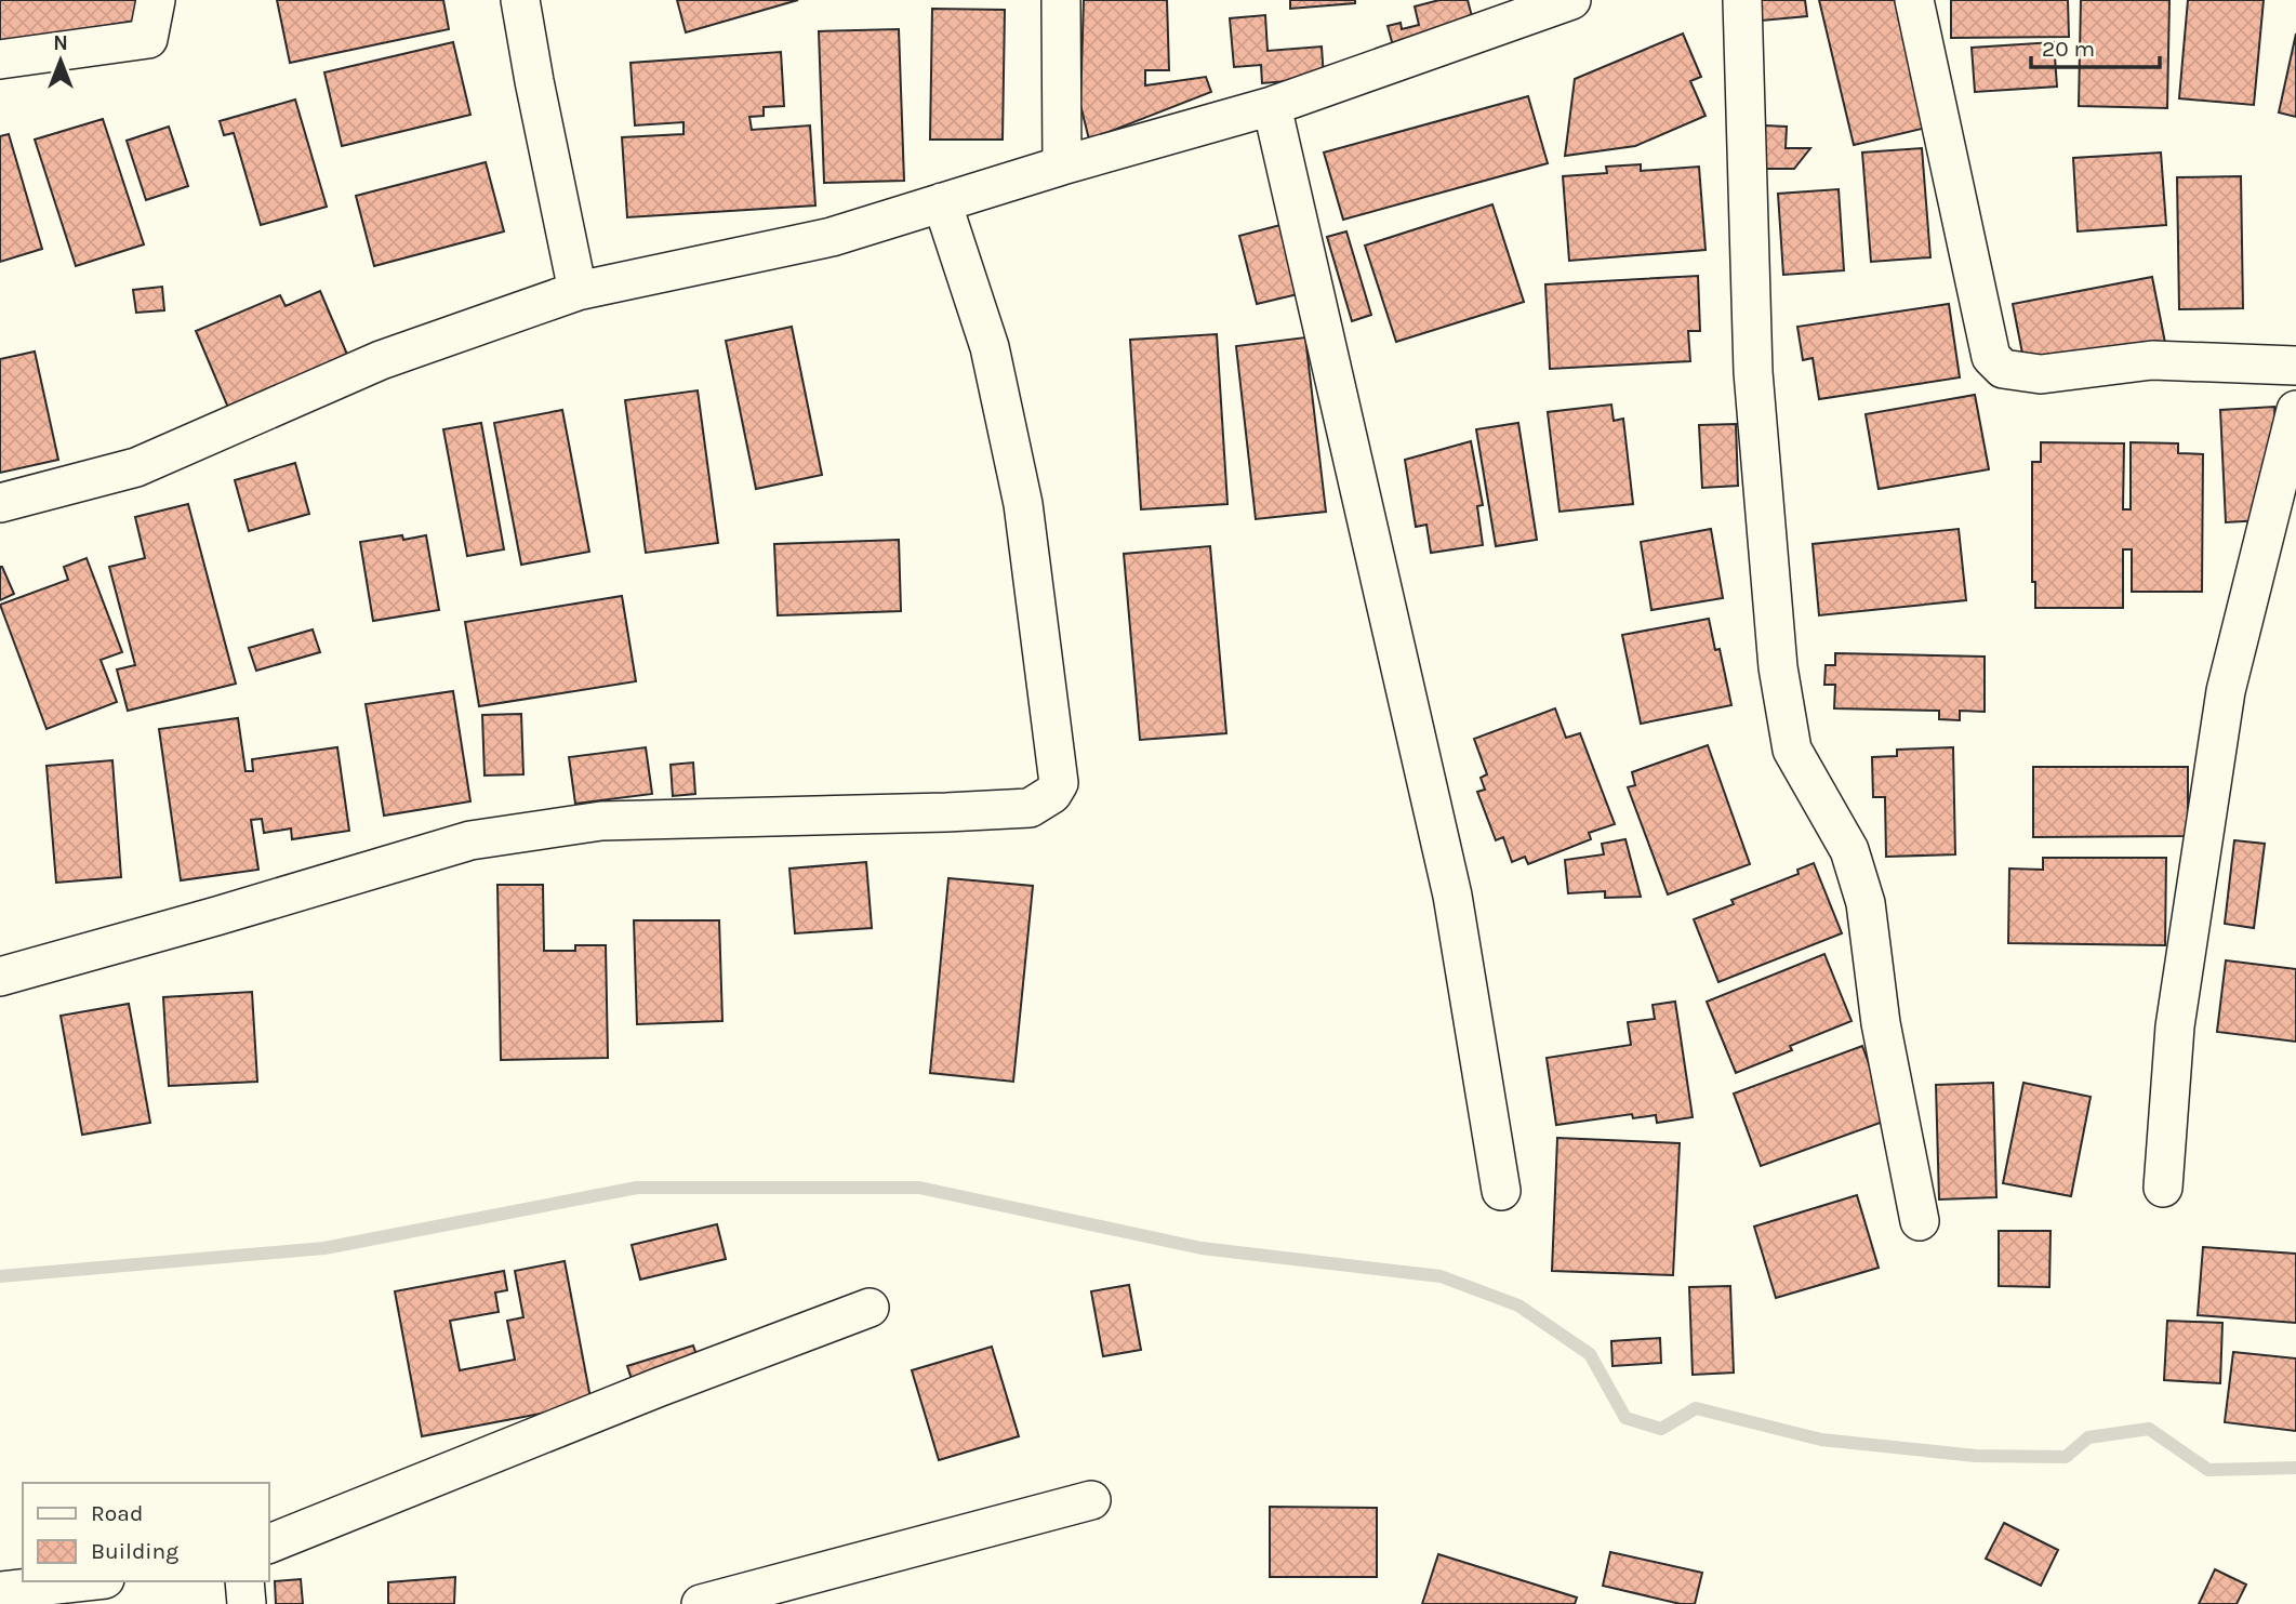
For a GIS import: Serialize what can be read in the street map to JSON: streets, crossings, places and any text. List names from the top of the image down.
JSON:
{
  "legend": ["Road", "Building"],
  "scale_bar": "20 m",
  "north": "top"
}
